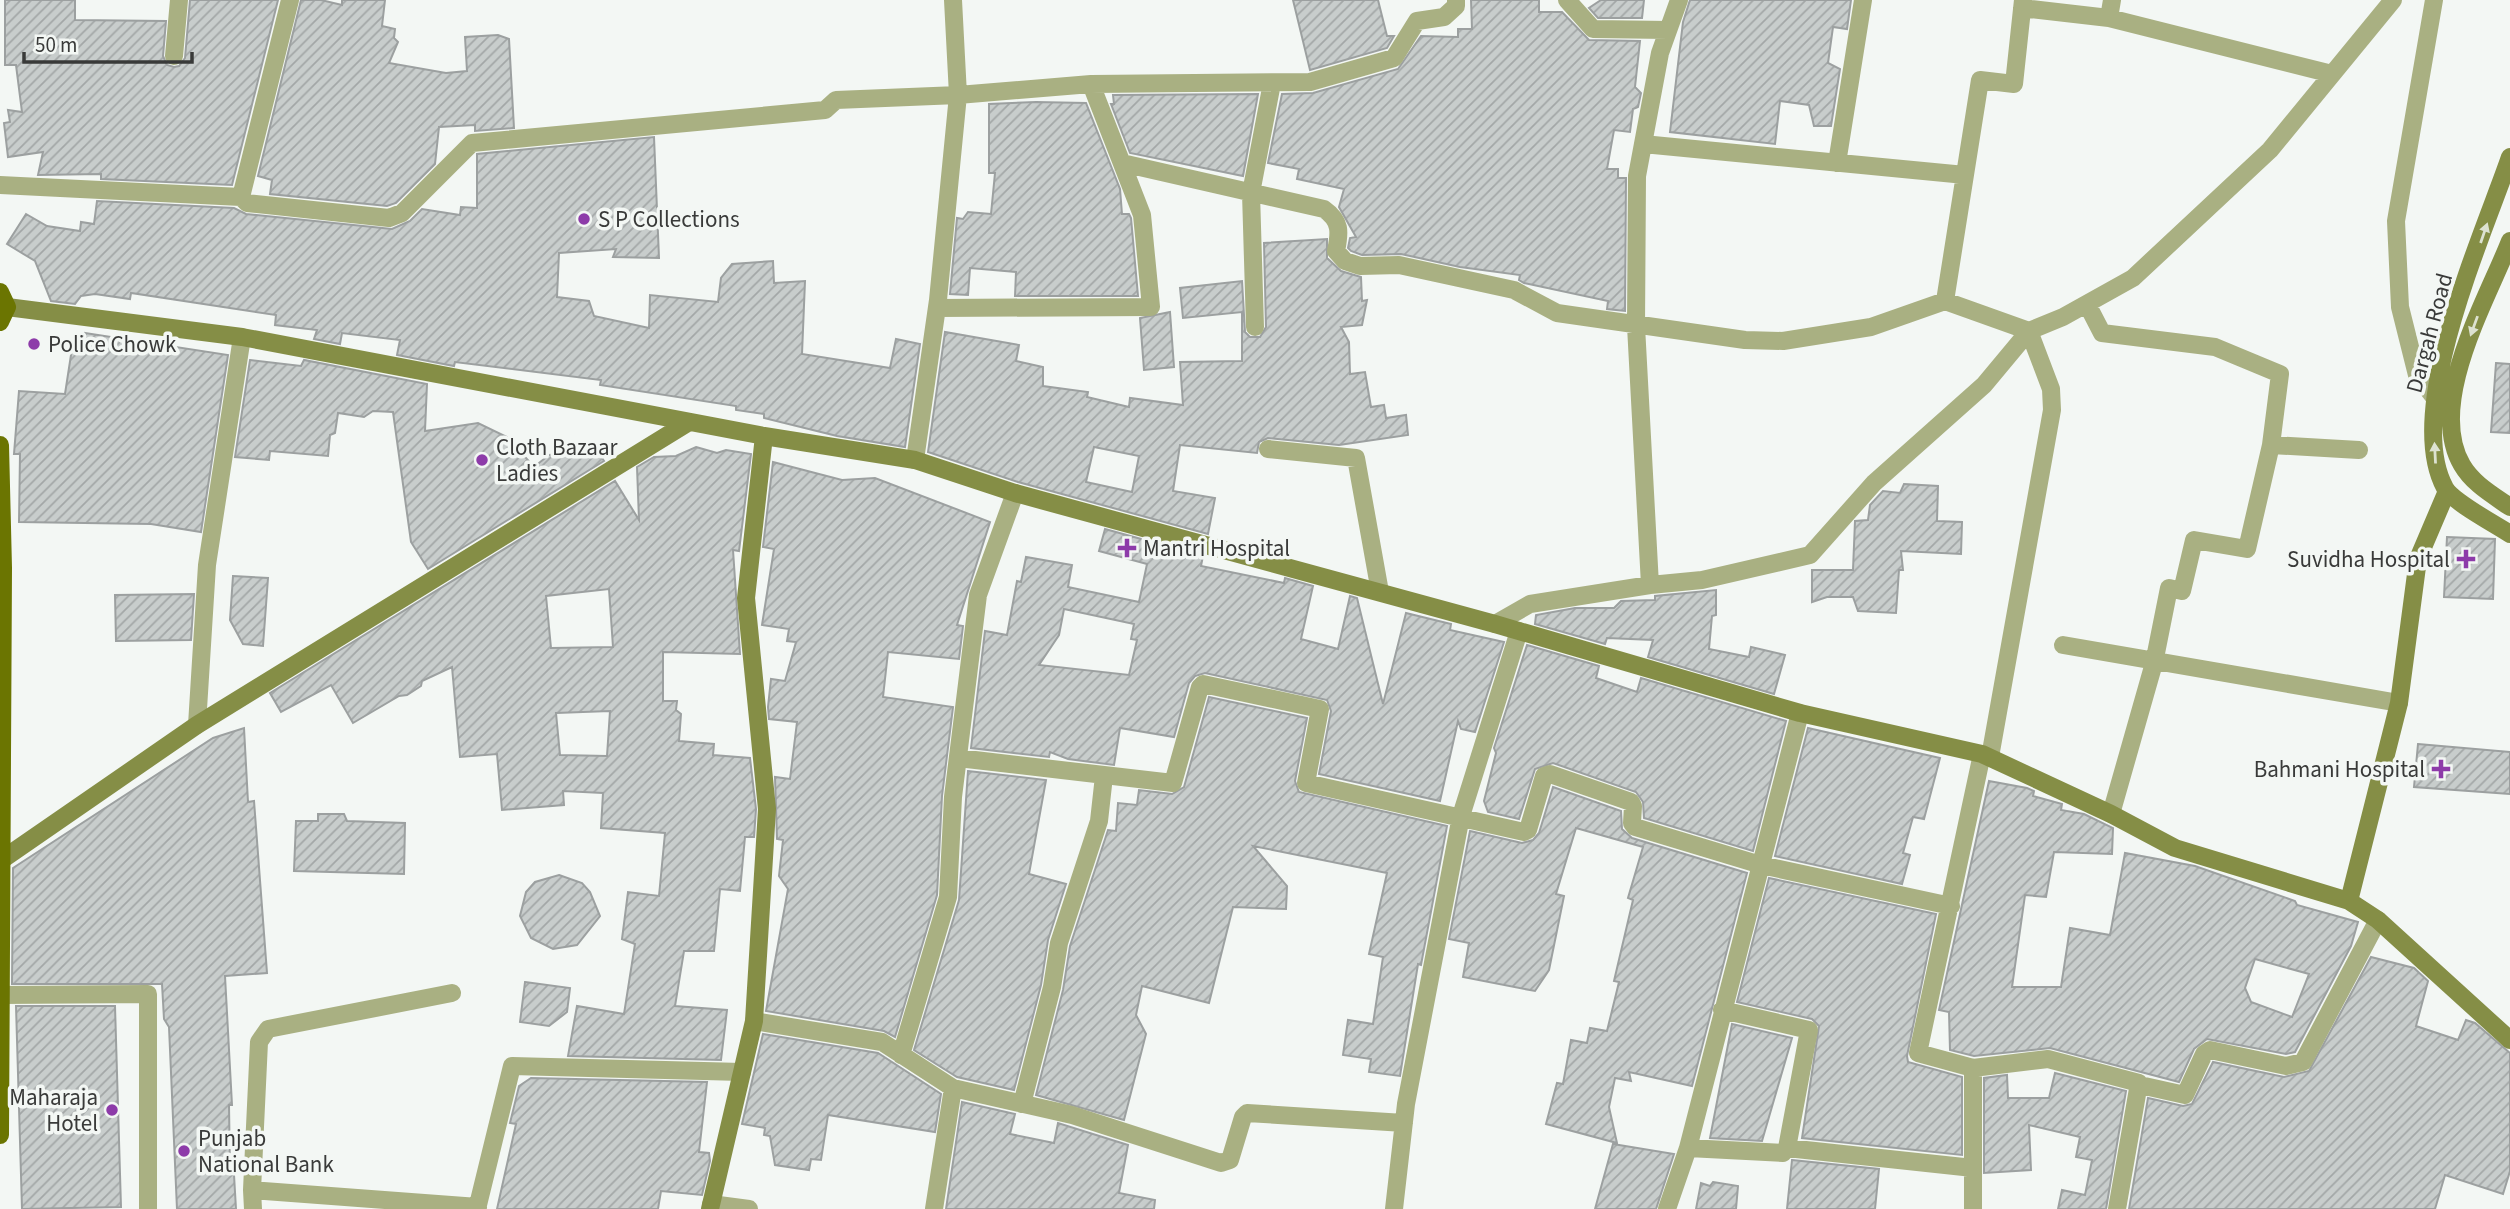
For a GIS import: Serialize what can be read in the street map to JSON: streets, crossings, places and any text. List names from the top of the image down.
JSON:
{
  "streets": {
    "street": ["Dargah Road"]
  },
  "places": {
    "other": [
      "S P Collections",
      "Police Chowk",
      "Cloth Bazaar Ladies",
      "Maharaja Hotel",
      "Punjab National Bank"
    ],
    "health": ["Mantri Hospital", "Suvidha Hospital", "Bahmani Hospital"]
  },
  "scale_bar": "50 m"
}
